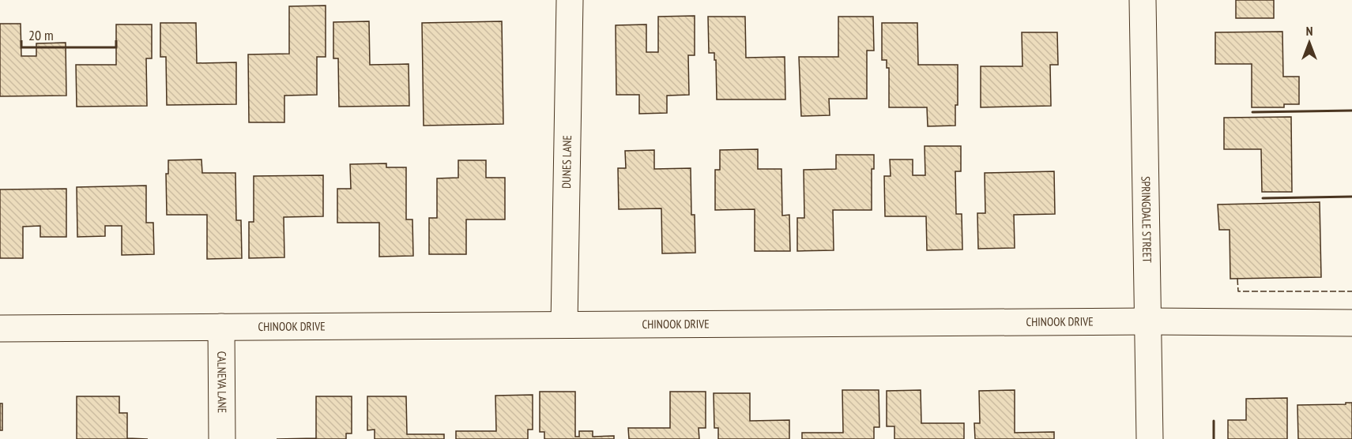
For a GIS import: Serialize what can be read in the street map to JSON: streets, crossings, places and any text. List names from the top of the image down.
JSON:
{
  "streets": {
    "street": [
      "DUNES LANE",
      "SPRINGDALE STREET",
      "CHINOOK DRIVE",
      "CALNEVA LANE"
    ]
  },
  "crossings": [
    ["DUNES LANE", "CHINOOK DRIVE"],
    ["SPRINGDALE STREET", "CHINOOK DRIVE"],
    ["CHINOOK DRIVE", "CALNEVA LANE"]
  ],
  "scale_bar": "20 m",
  "north": "top"
}
